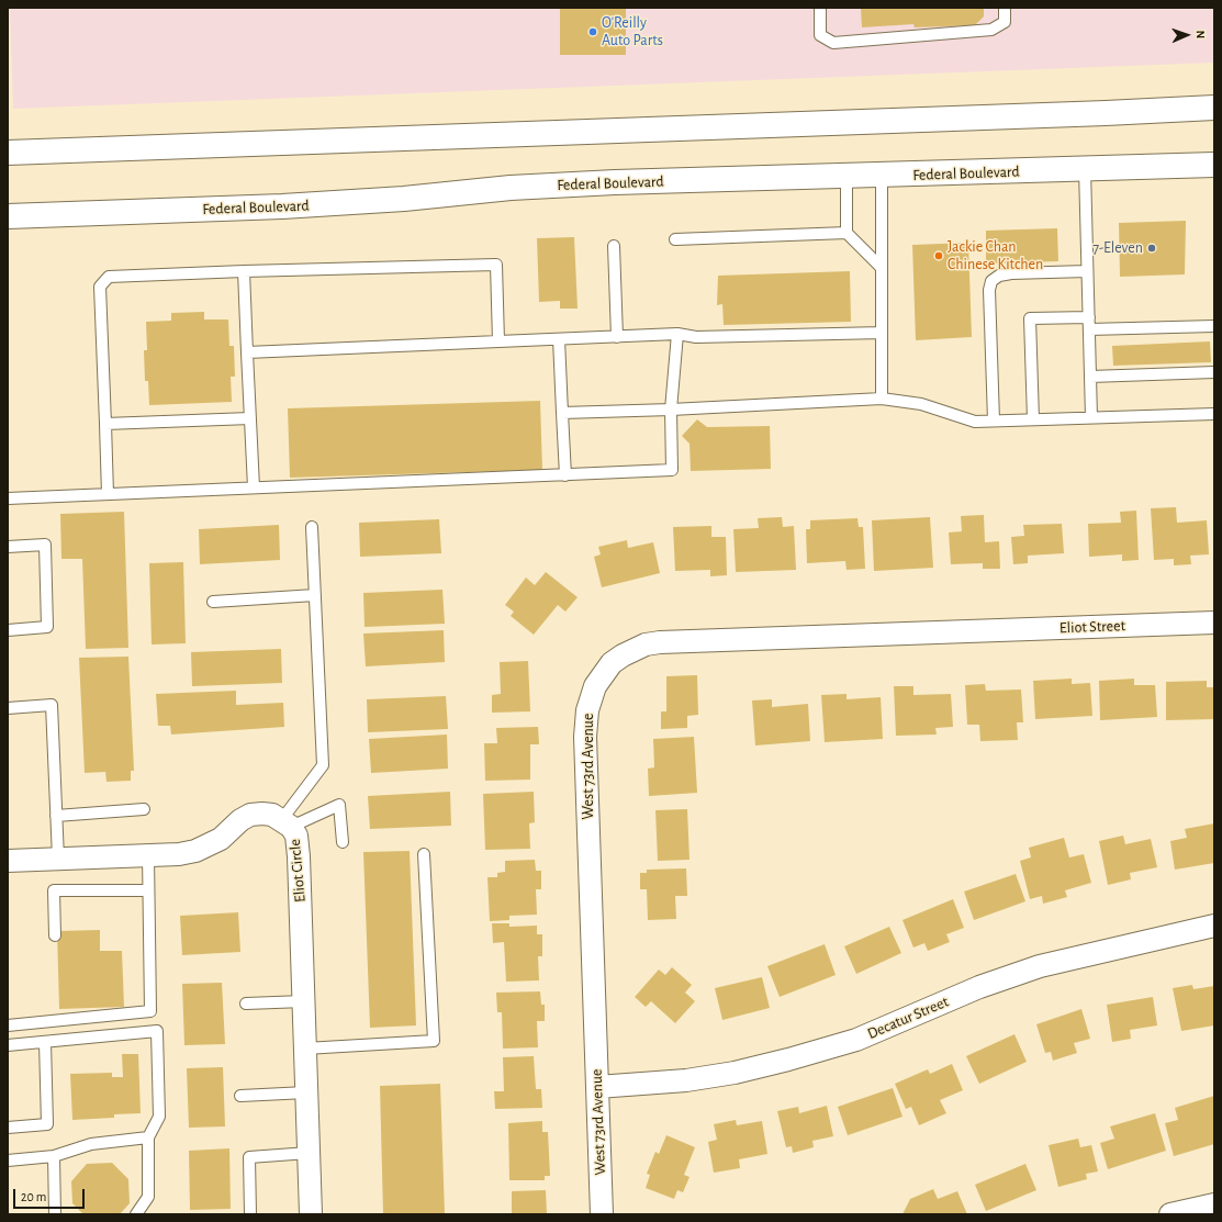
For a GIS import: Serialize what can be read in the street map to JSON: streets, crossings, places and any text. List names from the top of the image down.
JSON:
{
  "streets": {
    "main road": ["Federal Boulevard"],
    "street": [
      "Eliot Street",
      "West 73rd Avenue",
      "Eliot Circle",
      "Decatur Street"
    ]
  },
  "crossings": [
    ["Eliot Street", "West 73rd Avenue"],
    ["West 73rd Avenue", "Decatur Street"]
  ],
  "places": ["O'Reilly Auto Parts", "7-Eleven", "Jackie Chan Chinese Kitchen"],
  "scale_bar": "20 m",
  "north": "right"
}
